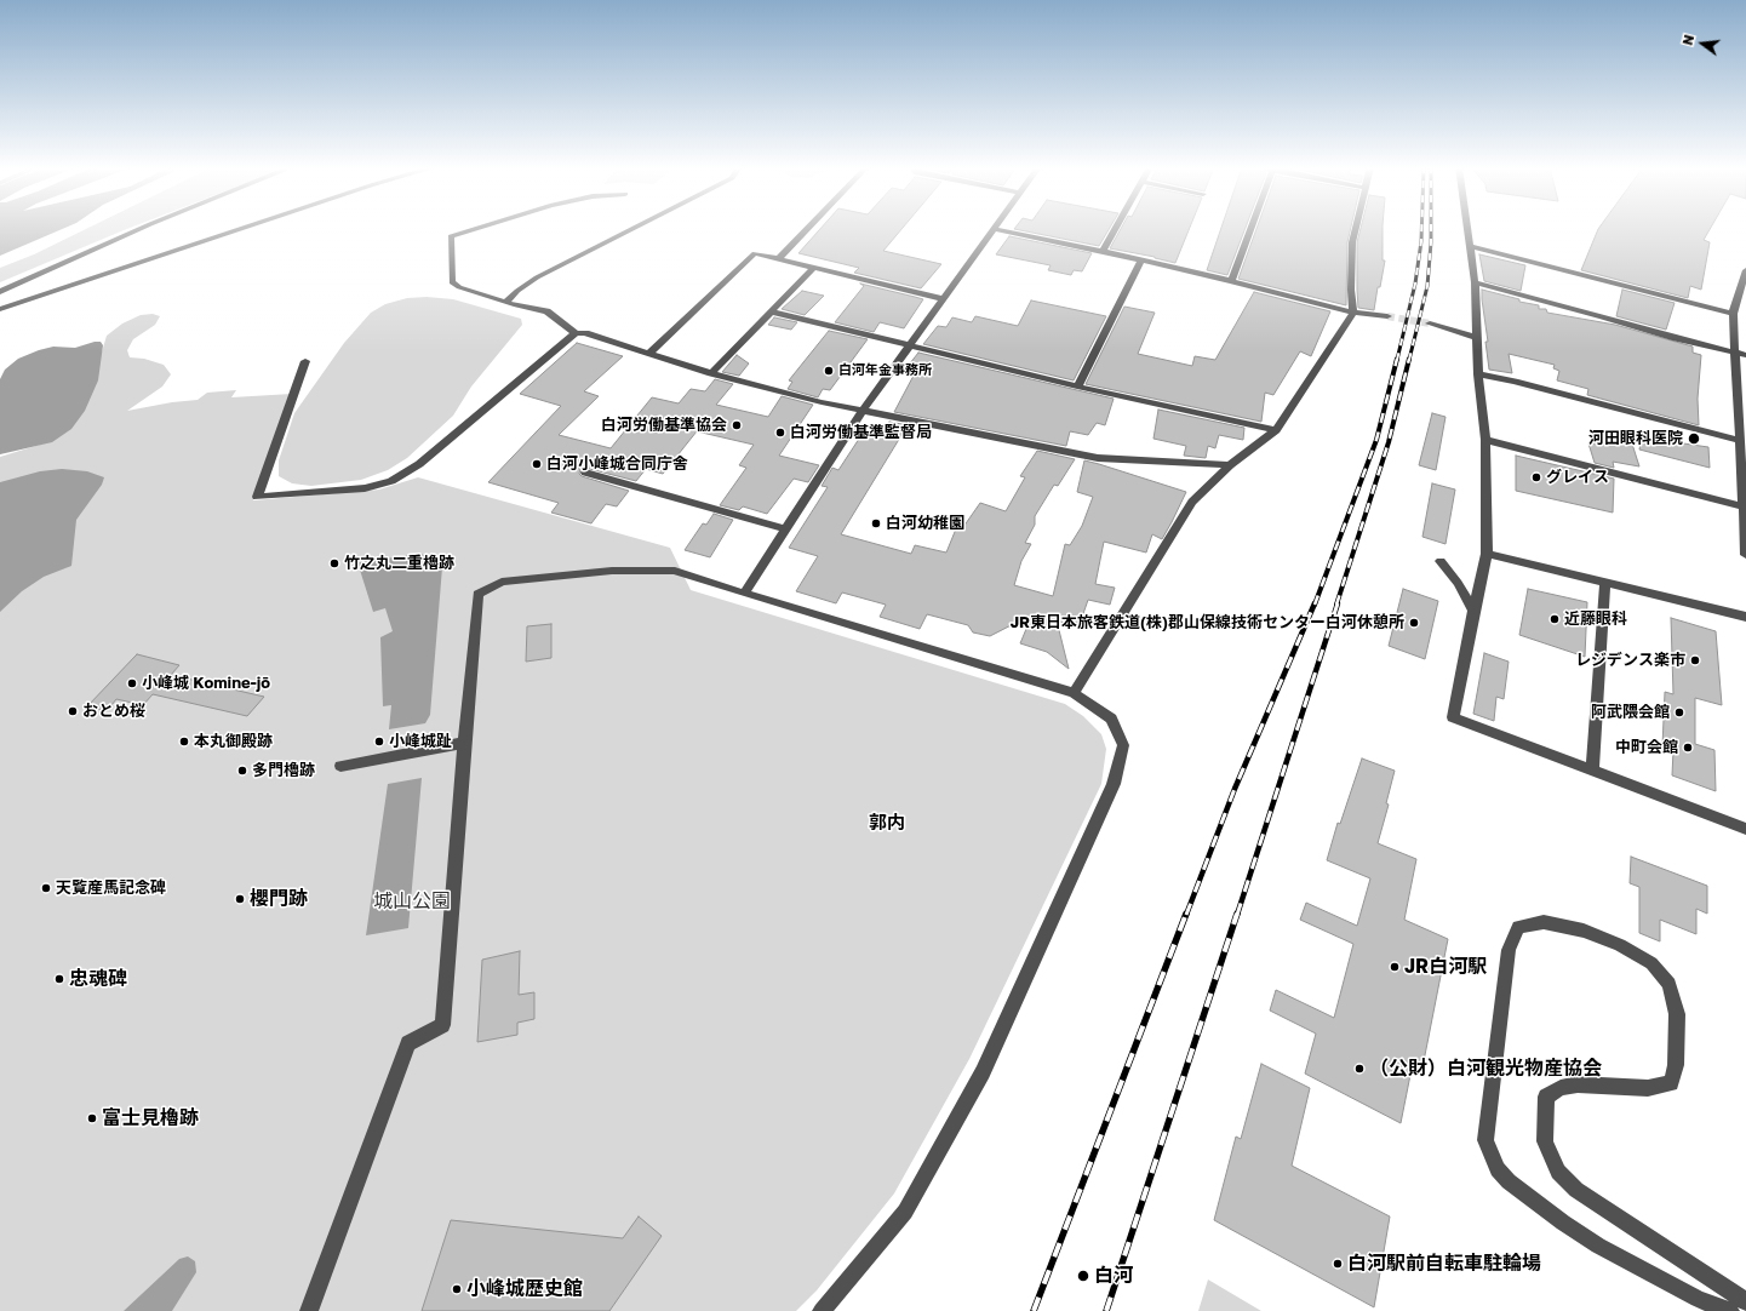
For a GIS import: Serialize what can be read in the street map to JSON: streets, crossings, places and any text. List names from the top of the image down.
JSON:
{
  "districts": ["郭内"],
  "parks": ["城山公園"],
  "places": [
    "白河年金事務所",
    "白河労働基準協会",
    "白河労働基準監督局",
    "河田眼科医院",
    "白河小峰城合同庁舎",
    "グレイス",
    "白河幼稚園",
    "竹之丸二重櫓跡",
    "近藤眼科",
    "JR東日本旅客鉄道(株)郡山保線技術センター白河休憩所",
    "レジデンス楽市",
    "小峰城 Komine-jō",
    "おとめ桜",
    "阿武隈会館",
    "本丸御殿跡",
    "小峰城趾",
    "中町会館",
    "多門櫓跡",
    "天覧産馬記念碑",
    "櫻門跡",
    "JR白河駅",
    "忠魂碑",
    "（公財）白河観光物産協会",
    "富士見櫓跡",
    "白河駅前自転車駐輪場",
    "白河",
    "小峰城歴史館"
  ],
  "north": "left"
}
